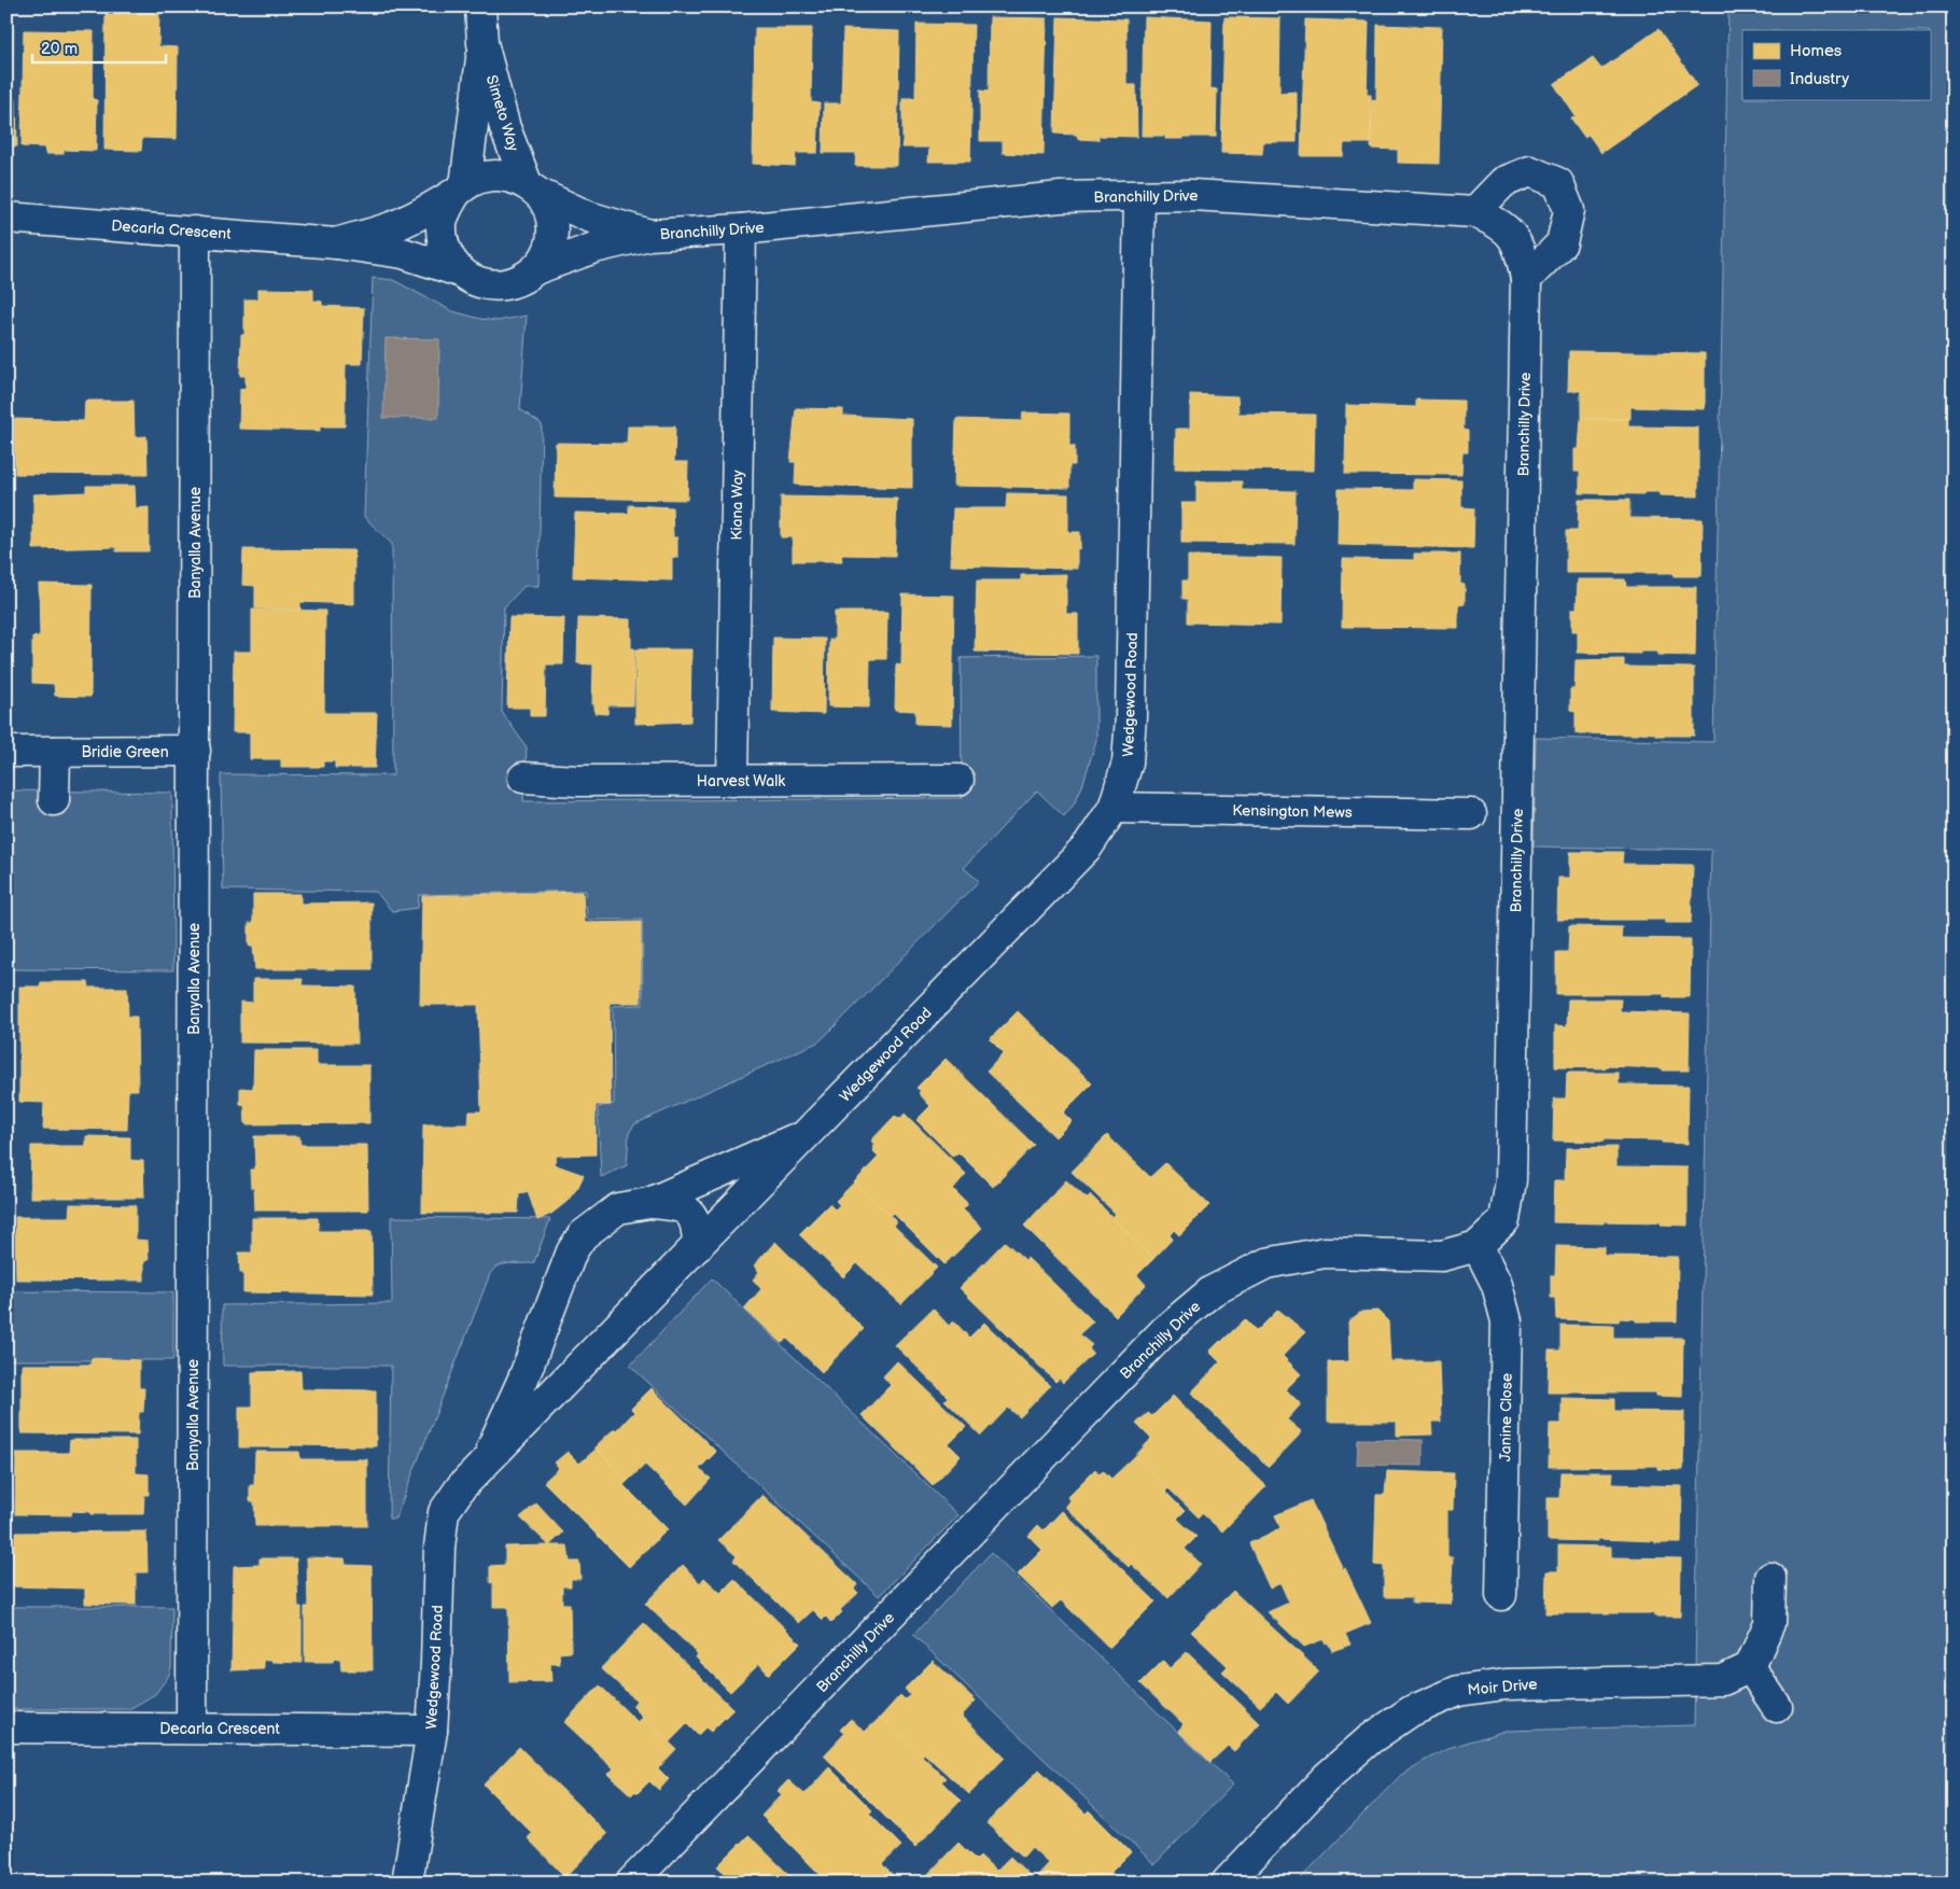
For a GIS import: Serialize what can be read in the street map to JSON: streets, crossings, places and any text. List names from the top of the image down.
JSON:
{
  "streets": {
    "street": [
      "Simeto Way",
      "Branchilly Drive",
      "Decarla Crescent",
      "Kiana Way",
      "Banyalla Avenue",
      "Wedgewood Road",
      "Bridie Green",
      "Harvest Walk",
      "Kensington Mews",
      "Janine Close",
      "Moir Drive"
    ]
  },
  "crossings": [
    ["Simeto Way", "Branchilly Drive"],
    ["Simeto Way", "Decarla Crescent"],
    ["Branchilly Drive", "Decarla Crescent"],
    ["Branchilly Drive", "Kiana Way"],
    ["Branchilly Drive", "Wedgewood Road"],
    ["Branchilly Drive", "Janine Close"],
    ["Decarla Crescent", "Banyalla Avenue"],
    ["Decarla Crescent", "Wedgewood Road"],
    ["Kiana Way", "Harvest Walk"],
    ["Banyalla Avenue", "Bridie Green"],
    ["Wedgewood Road", "Kensington Mews"]
  ],
  "legend": ["Homes", "Industry"],
  "scale_bar": "20 m"
}
